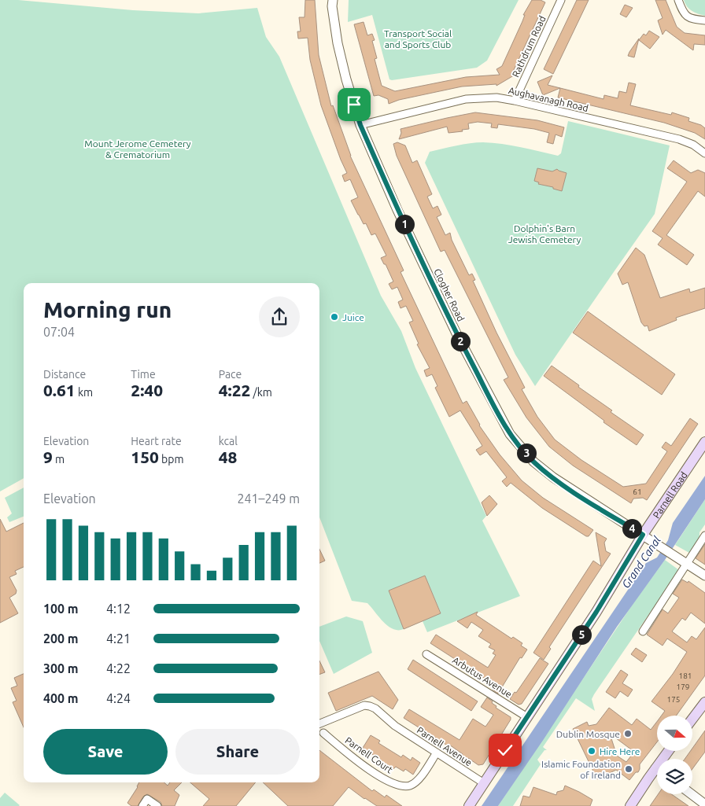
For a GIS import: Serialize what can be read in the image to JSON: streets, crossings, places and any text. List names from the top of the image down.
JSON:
{
  "streets": {
    "main road": ["Parnell Road"],
    "street": [
      "Rathdrum Road",
      "Aughavanagh Road",
      "Clogher Road",
      "Arbutus Avenue",
      "Parnell Avenue",
      "Parnell Court"
    ]
  },
  "crossings": [
    ["Rathdrum Road", "Aughavanagh Road"],
    ["Aughavanagh Road", "Clogher Road"],
    ["Clogher Road", "Parnell Road"],
    ["Parnell Road", "Arbutus Avenue"],
    ["Parnell Road", "Parnell Avenue"],
    ["Parnell Avenue", "Parnell Court"]
  ],
  "water": ["Grand Canal"],
  "parks": ["Transport Social and Sports Club", "Mount Jerome Cemetery & Crematorium", "Dolphin's Barn Jewish Cemetery"],
  "places": [
    "Juice",
    "Dublin Mosque",
    "Hire Here",
    "Islamic Foundation of Ireland"
  ],
  "house_numbers": [
    "61",
    "181",
    "179",
    "175"
  ],
  "north": "right",
  "page": {
    "pins": [
      "1",
      "2",
      "3",
      "4",
      "5"
    ],
    "heading": ["Morning run", "07:04"],
    "stats": [
      ["Distance", "0.61 km"],
      ["Time", "2:40"],
      ["Pace", "4:22 /km"],
      ["Elevation", "9 m"],
      ["Heart rate", "150 bpm"],
      ["kcal", "48"]
    ],
    "chart": ["Elevation", "241–249 m"],
    "list": [
      {
        "name": "100 m",
        "note": "4:12"
      },
      {
        "name": "200 m",
        "note": "4:21"
      },
      {
        "name": "300 m",
        "note": "4:22"
      },
      {
        "name": "400 m",
        "note": "4:24"
      }
    ],
    "buttons": ["Save", "Share"]
  }
}
